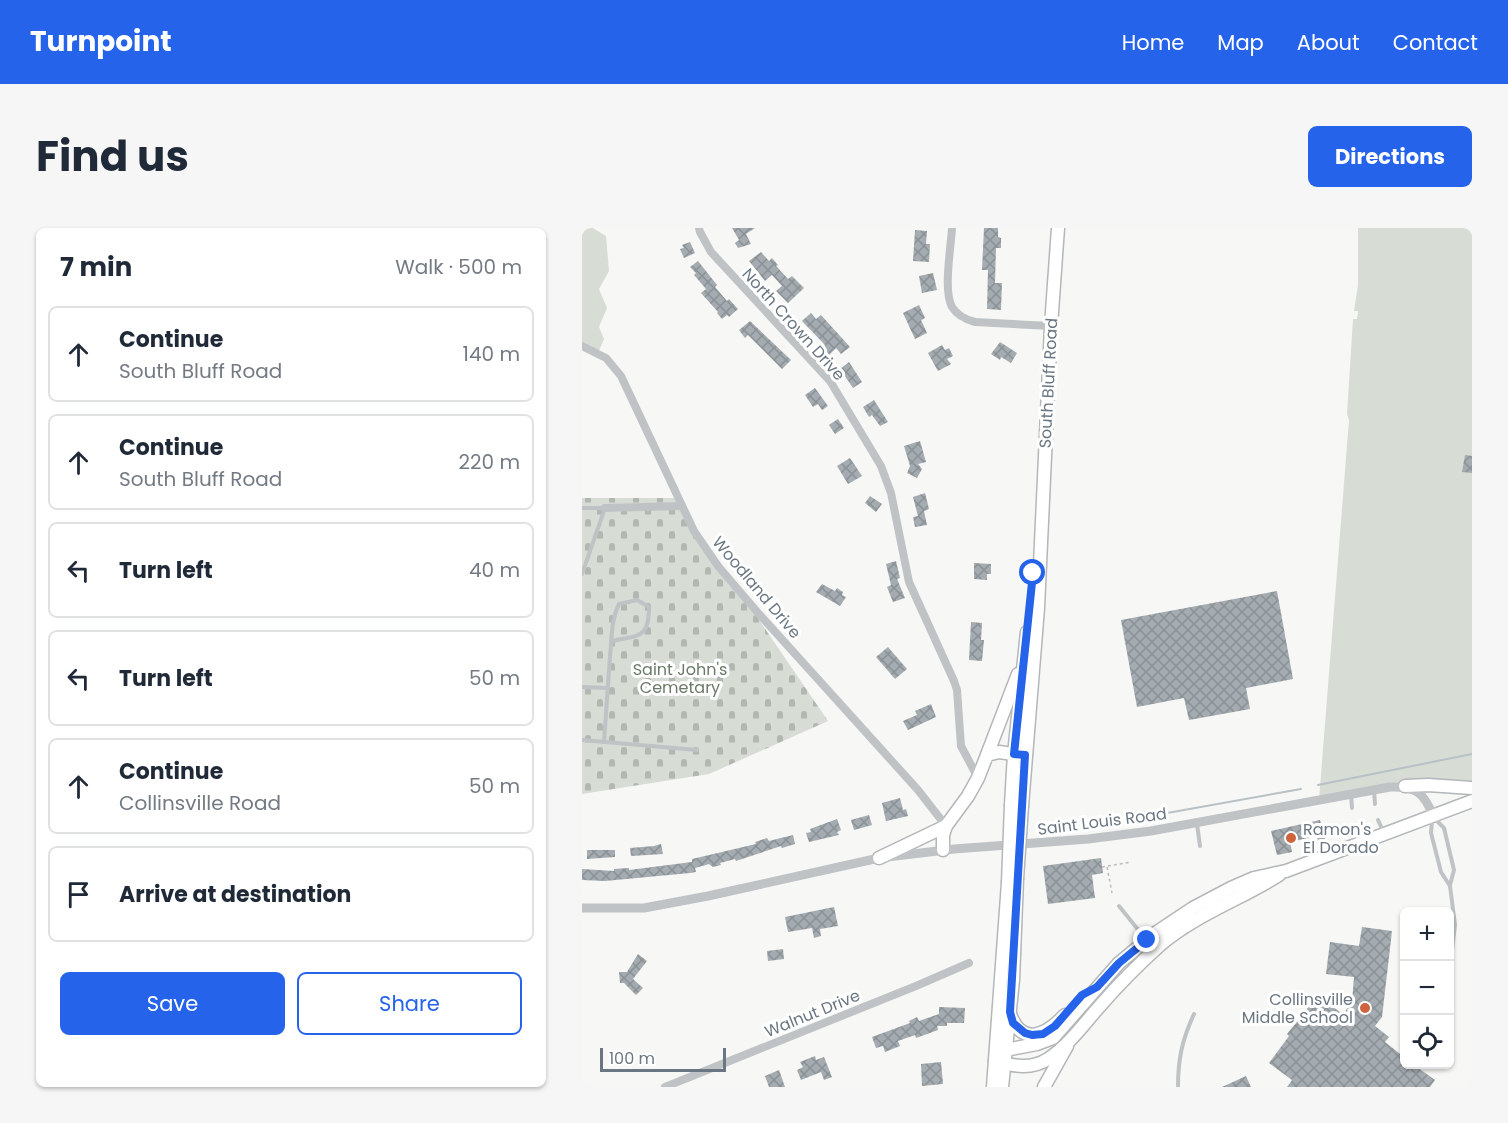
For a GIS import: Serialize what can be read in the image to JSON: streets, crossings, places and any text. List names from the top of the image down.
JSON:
{
  "streets": {
    "main road": ["South Bluff Road"],
    "street": [
      "North Crown Drive",
      "Woodland Drive",
      "Saint Louis Road",
      "Walnut Drive"
    ]
  },
  "parks": ["Saint John's Cemetary"],
  "places": ["Ramon's El Dorado", "Collinsville Middle School"],
  "scale_bar": "100 m",
  "page": {
    "header": "Turnpoint",
    "nav": [
      "Home",
      "Map",
      "About",
      "Contact"
    ],
    "title": "Find us",
    "buttons": [
      "Directions",
      ["Save", "Share"]
    ],
    "heading": ["7 min", "Walk · 500 m"],
    "list": [
      ["Continue", "South Bluff Road", "140 m"],
      ["Continue", "South Bluff Road", "220 m"],
      ["Turn left", "40 m"],
      ["Turn left", "50 m"],
      ["Continue", "Collinsville Road", "50 m"],
      "Arrive at destination"
    ],
    "map_buttons": ["+", "−"],
    "scale": "100 m"
  }
}
